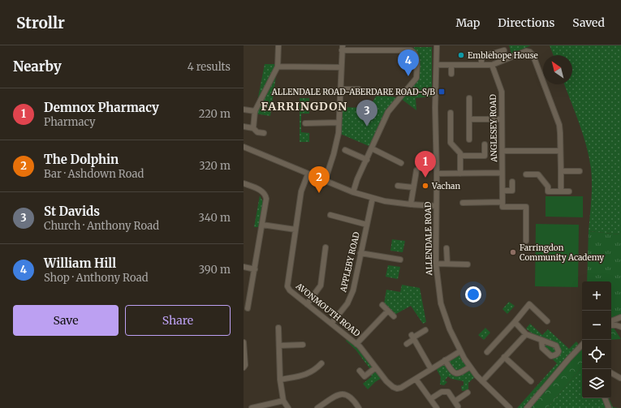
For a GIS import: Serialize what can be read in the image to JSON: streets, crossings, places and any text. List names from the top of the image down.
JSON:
{
  "streets": {
    "street": [
      "ANGLESEY ROAD",
      "ALLENDALE ROAD",
      "APPLEBY ROAD",
      "AVONMOUTH ROAD"
    ]
  },
  "crossings": [
    ["ALLENDALE ROAD", "AVONMOUTH ROAD"],
    ["APPLEBY ROAD", "AVONMOUTH ROAD"]
  ],
  "districts": ["FARRINGDON"],
  "places": {
    "other": ["Emblehope House", "Vachan", "Farringdon Community Academy"],
    "transit": ["ALLENDALE ROAD-ABERDARE ROAD-S/B"]
  },
  "north": "top left",
  "page": {
    "header": "Strollr",
    "nav": ["Map", "Directions", "Saved"],
    "heading": ["Nearby", "4 results"],
    "pins": [
      "4",
      "3",
      "1",
      "2"
    ],
    "list": [
      {
        "mark": "1",
        "name": "Demnox Pharmacy",
        "note": "Pharmacy",
        "value": "220 m"
      },
      {
        "mark": "2",
        "name": "The Dolphin",
        "note": "Bar · Ashdown Road",
        "value": "320 m"
      },
      {
        "mark": "3",
        "name": "St Davids",
        "note": "Church · Anthony Road",
        "value": "340 m"
      },
      {
        "mark": "4",
        "name": "William Hill",
        "note": "Shop · Anthony Road",
        "value": "390 m"
      }
    ],
    "map_buttons": ["+", "−"],
    "buttons": ["Save", "Share"]
  }
}
